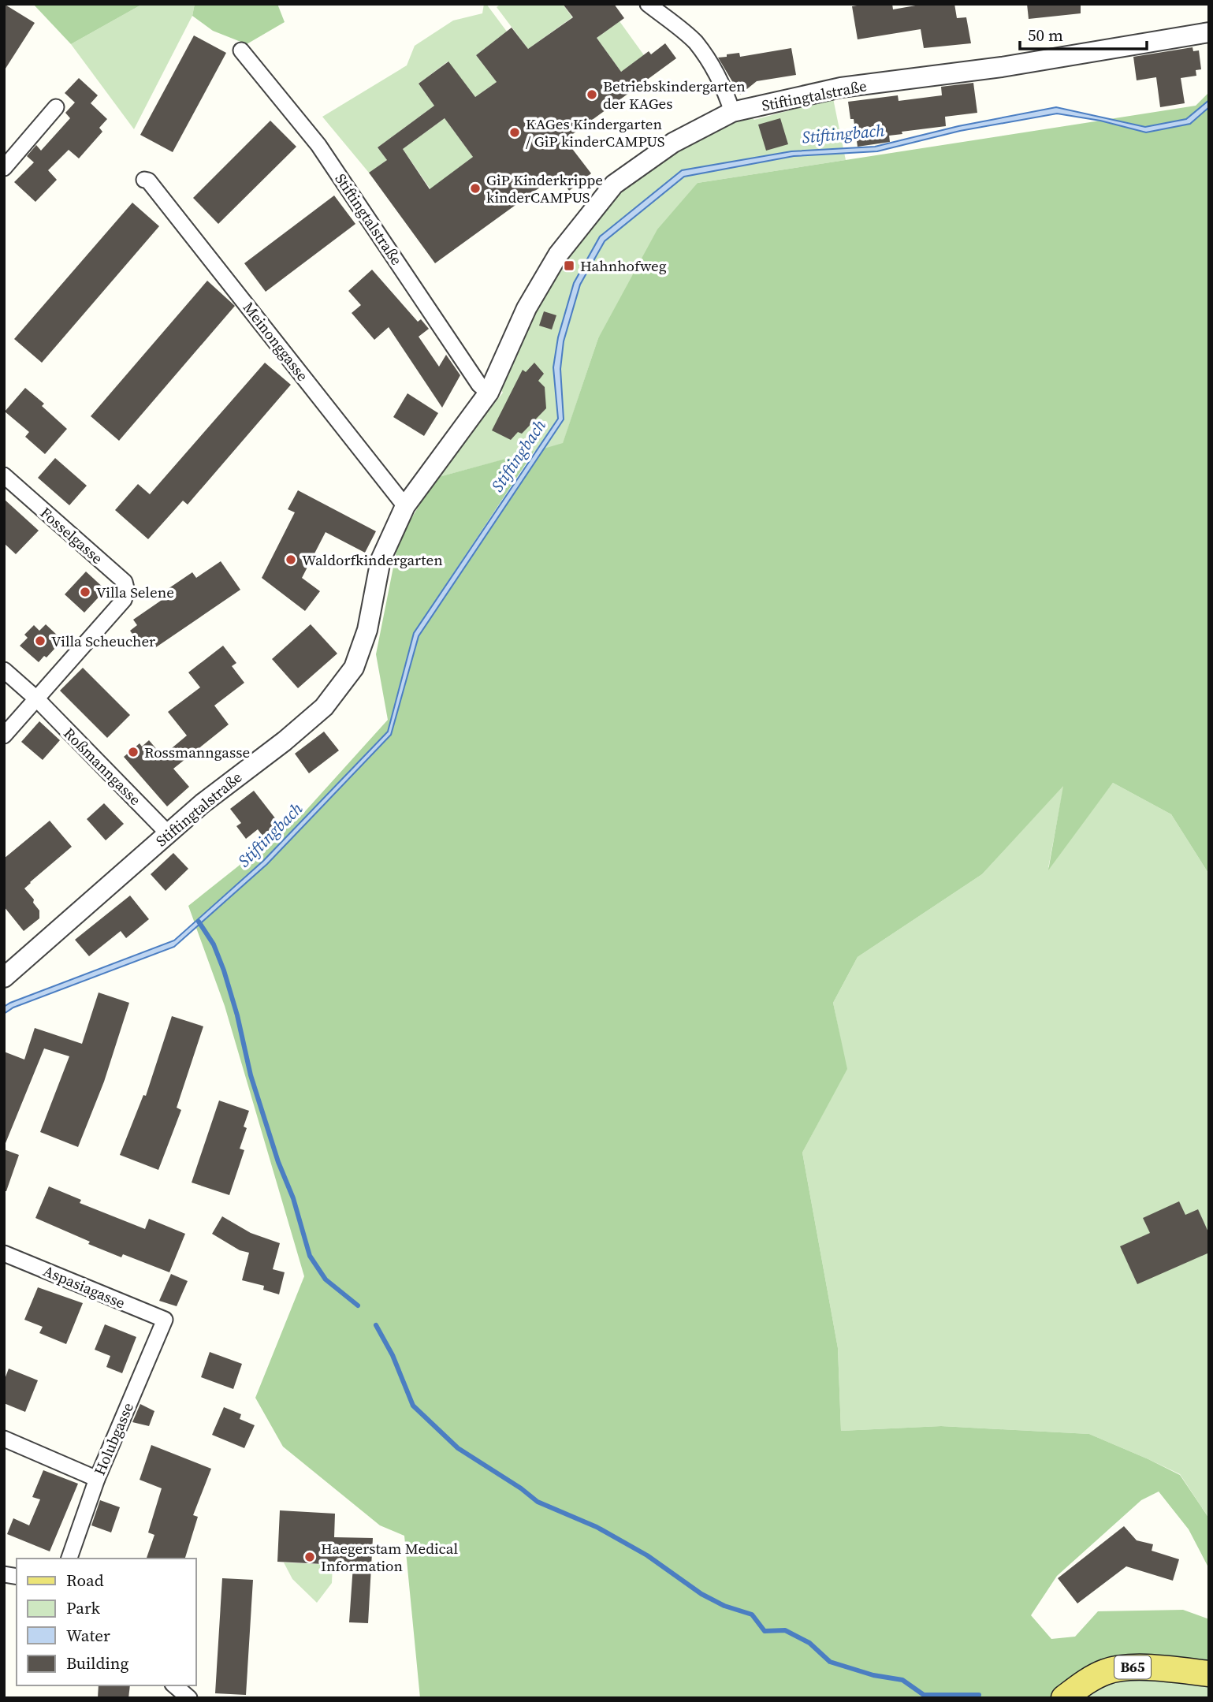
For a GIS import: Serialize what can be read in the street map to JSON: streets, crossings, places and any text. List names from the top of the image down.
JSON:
{
  "streets": {
    "main road": ["B65"],
    "street": [
      "Stiftingtalstraße",
      "Meinonggasse",
      "Fosselgasse",
      "Roßmanngasse",
      "Aspasiagasse",
      "Holubgasse"
    ]
  },
  "crossings": [
    ["Stiftingtalstraße", "Meinonggasse"],
    ["Stiftingtalstraße", "Roßmanngasse"],
    ["Fosselgasse", "Roßmanngasse"],
    ["Aspasiagasse", "Holubgasse"]
  ],
  "water": ["Stiftingbach"],
  "places": {
    "other": [
      "Betriebskindergarten der KAGes",
      "KAGes Kindergarten / GiP kinderCAMPUS",
      "GiP Kinderkrippe kinderCAMPUS",
      "Waldorfkindergarten",
      "Villa Selene",
      "Villa Scheucher",
      "Rossmanngasse",
      "Haegerstam Medical Information"
    ],
    "transit": ["Hahnhofweg"]
  },
  "legend": [
    "Road",
    "Park",
    "Water",
    "Building"
  ],
  "scale_bar": "50 m"
}
